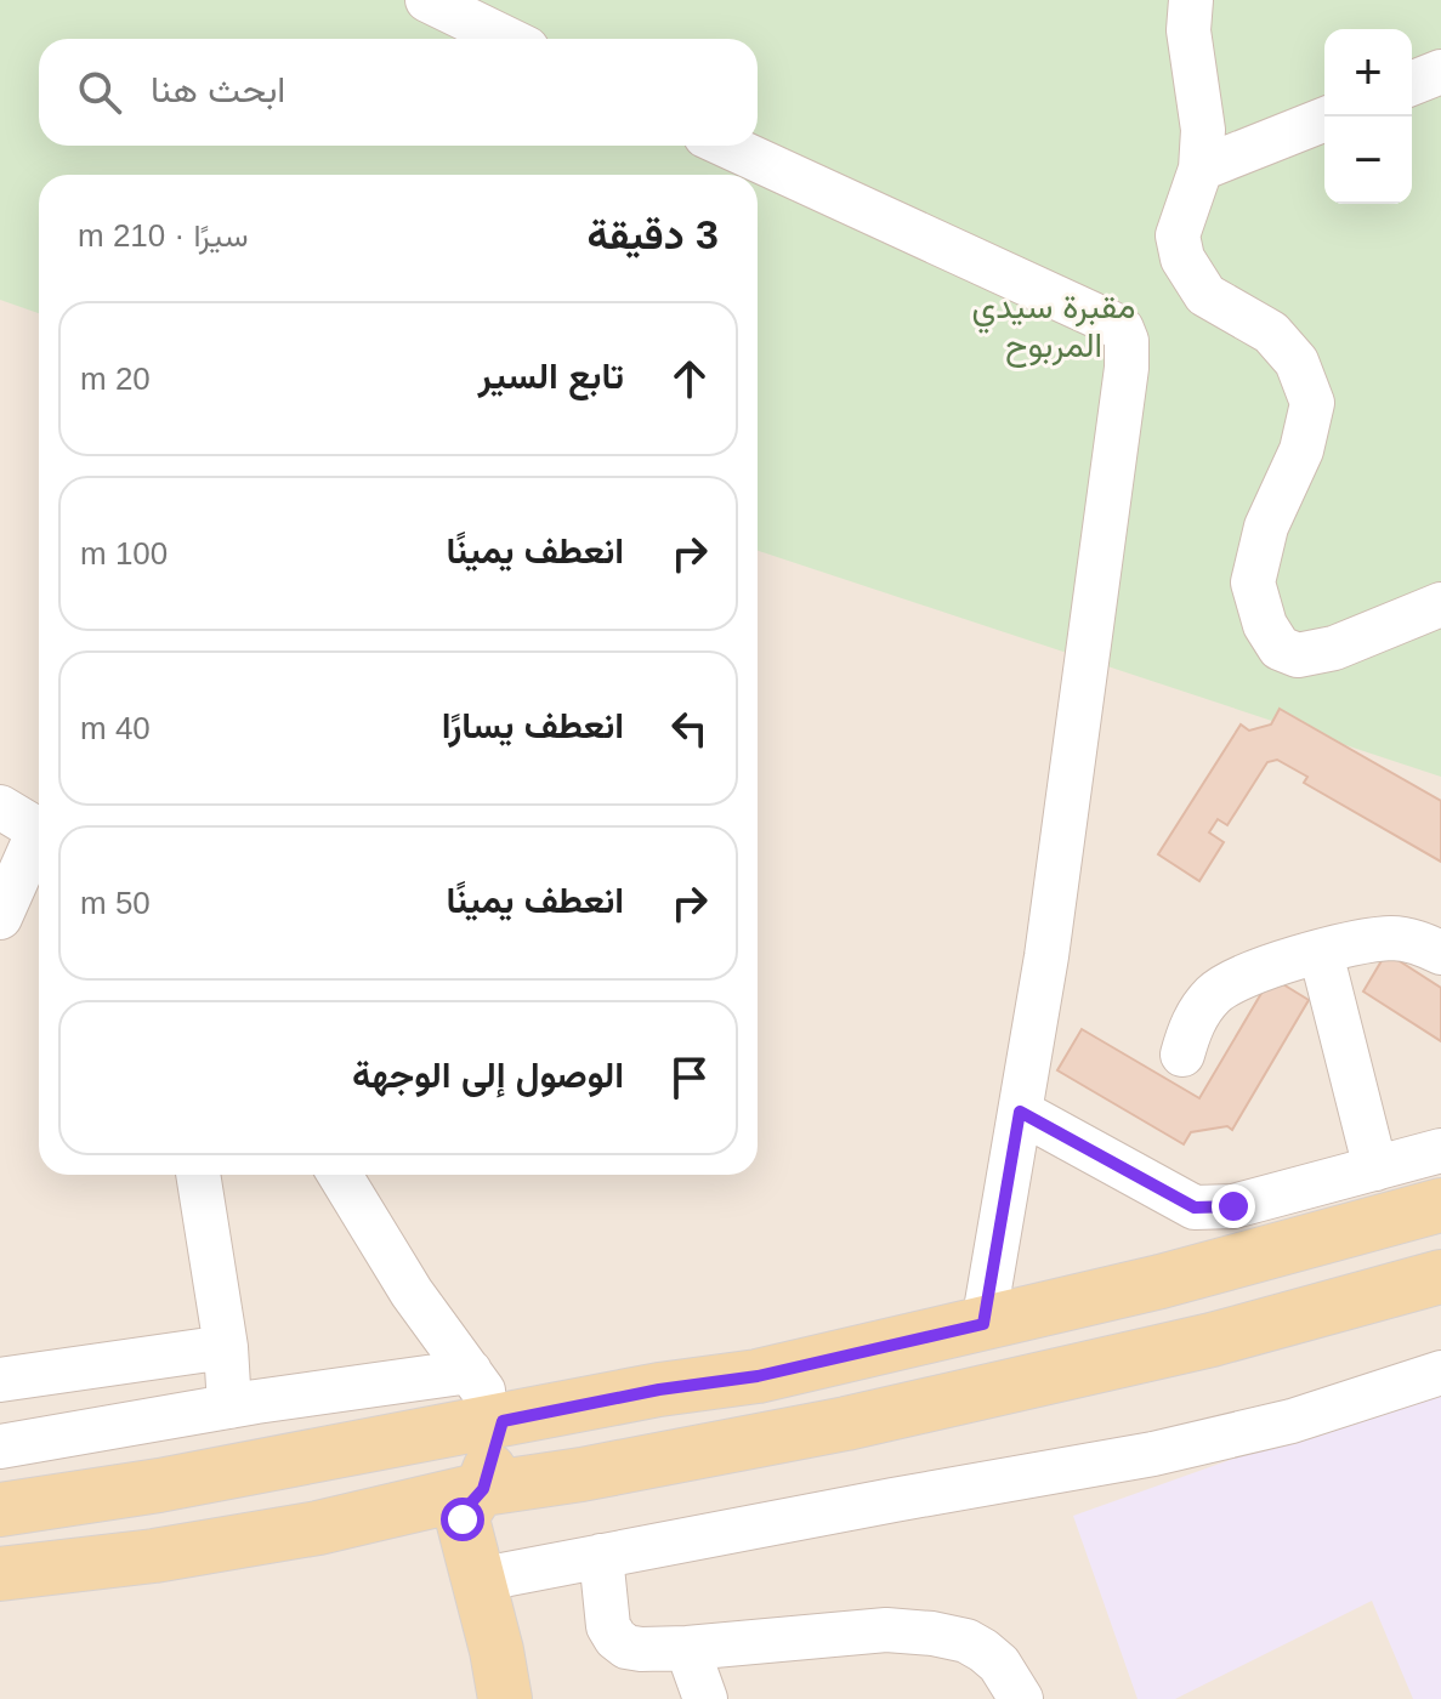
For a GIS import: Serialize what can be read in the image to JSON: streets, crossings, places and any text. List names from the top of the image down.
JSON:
{
  "parks": ["مقبرة سيدي المربوح"],
  "page": {
    "map_buttons": ["+", "−"],
    "search": "ابحث هنا",
    "heading": ["3 دقيقة", "سيرًا · 210 m"],
    "list": [
      ["تابع السير", "20 m"],
      ["انعطف يمينًا", "100 m"],
      ["انعطف يسارًا", "40 m"],
      ["انعطف يمينًا", "50 m"],
      "الوصول إلى الوجهة"
    ]
  }
}
